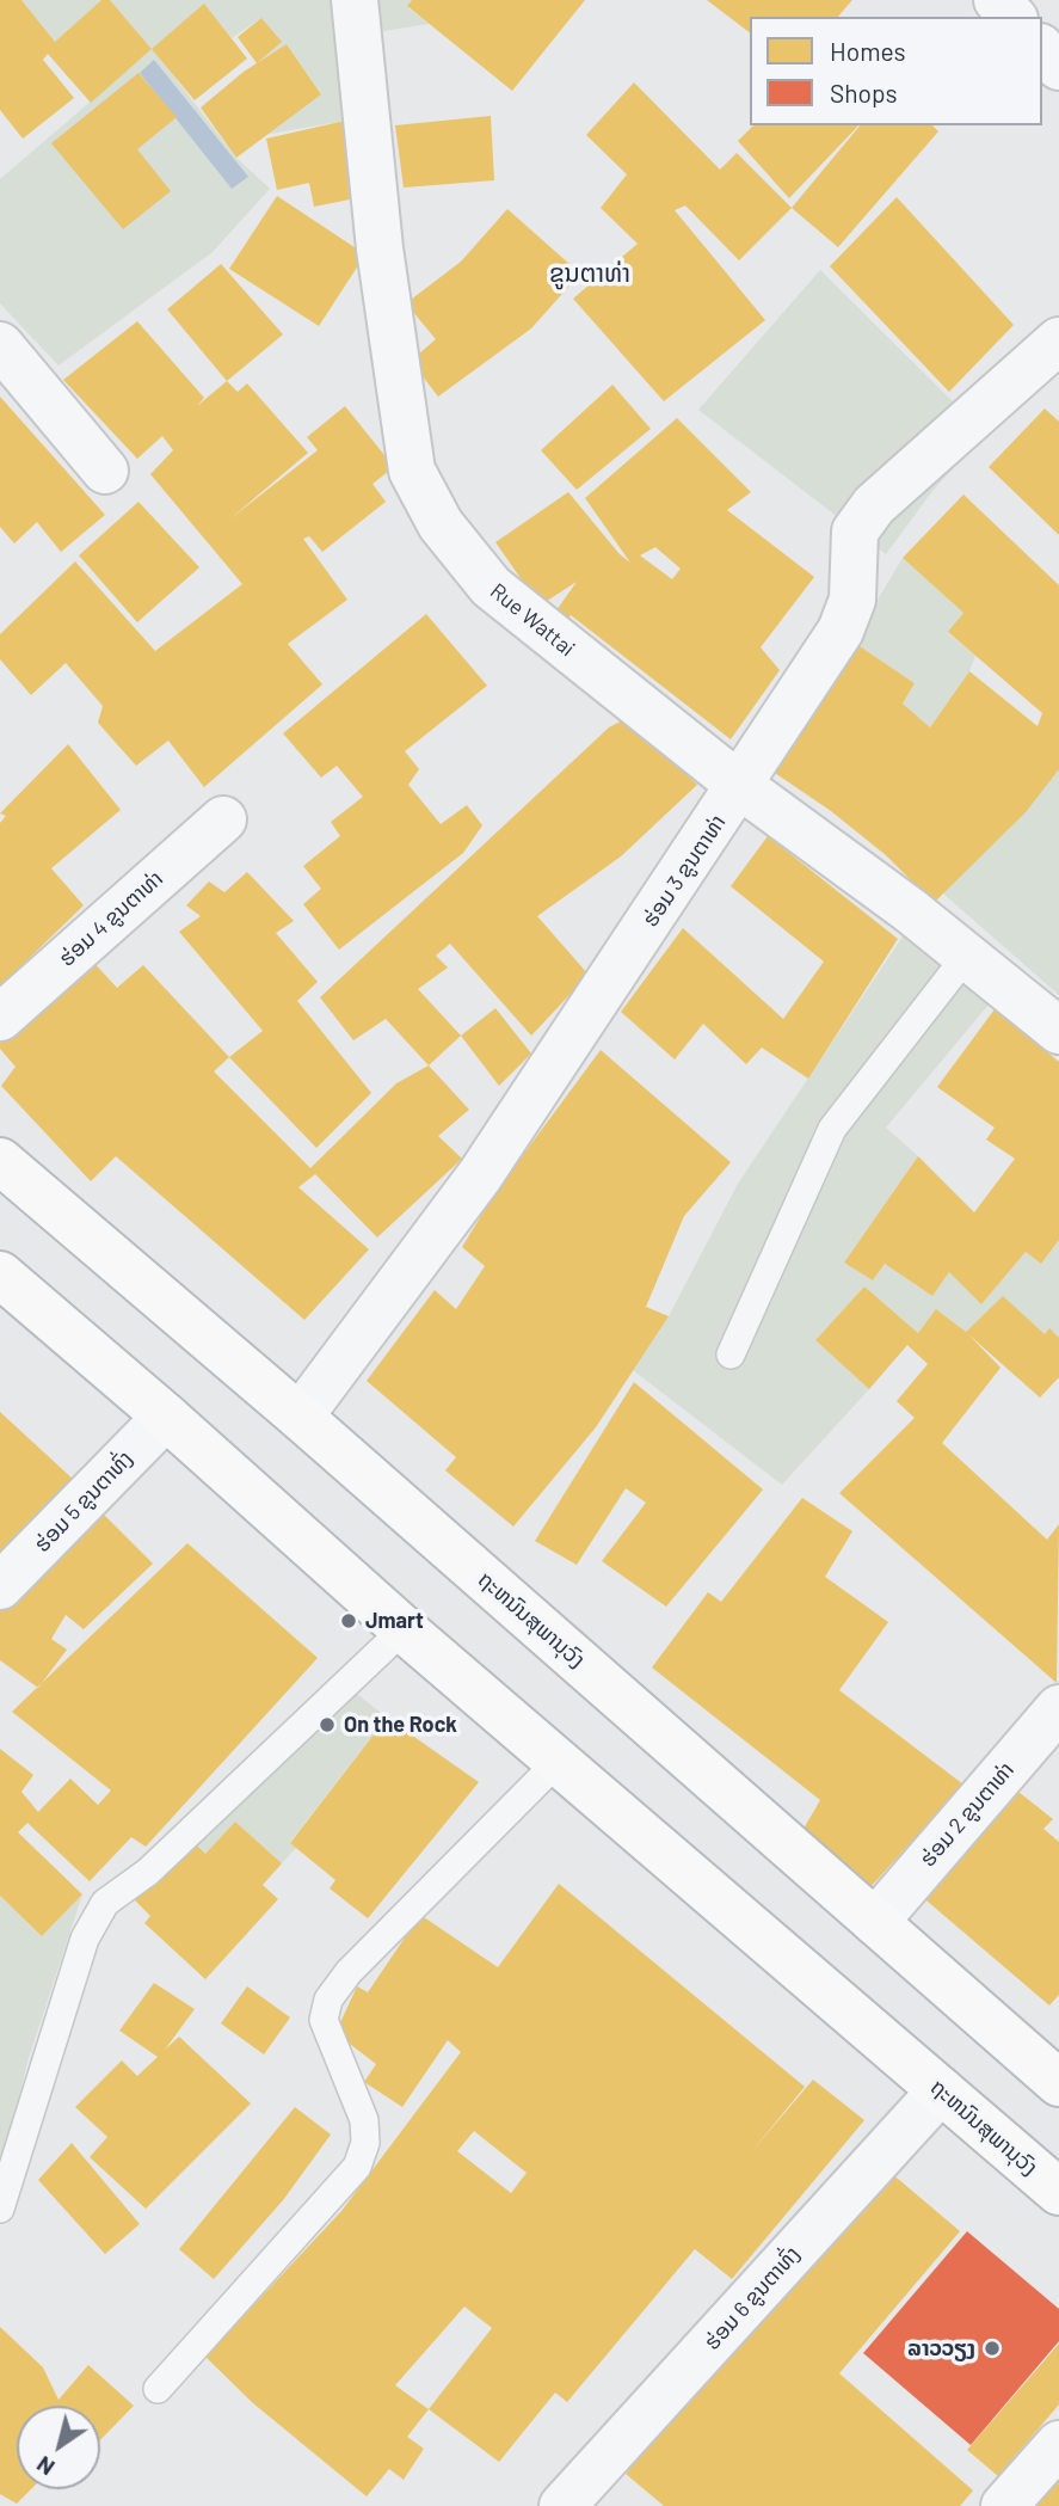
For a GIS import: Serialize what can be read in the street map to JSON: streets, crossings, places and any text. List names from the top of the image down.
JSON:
{
  "streets": {
    "highway": ["ຖະຫນົນສຸພານຸວົງ"],
    "street": [
      "Rue Wattai",
      "ຮ່ອມ 3 ຂູນຕາທ່າ",
      "ຮ່ອມ 4 ຂູນຕາທ່າ",
      "ຮ່ອມ 5 ຂູນຕາທົ່ງ",
      "ຮ່ອມ 2 ຂູນຕາທ່າ",
      "ຮ່ອມ 6 ຂູນຕາທົ່ງ"
    ]
  },
  "crossings": [
    ["Rue Wattai", "ຮ່ອມ 3 ຂູນຕາທ່າ"],
    ["ຮ່ອມ 3 ຂູນຕາທ່າ", "ຖະຫນົນສຸພານຸວົງ"],
    ["ຮ່ອມ 5 ຂູນຕາທົ່ງ", "ຖະຫນົນສຸພານຸວົງ"],
    ["ຖະຫນົນສຸພານຸວົງ", "ຮ່ອມ 2 ຂູນຕາທ່າ"],
    ["ຖະຫນົນສຸພານຸວົງ", "ຮ່ອມ 6 ຂູນຕາທົ່ງ"]
  ],
  "districts": ["ຂູນຕາທ່າ"],
  "places": ["Jmart", "On the Rock", "ລາວວຽງ"],
  "legend": ["Homes", "Shops"],
  "north": "bottom left"
}
